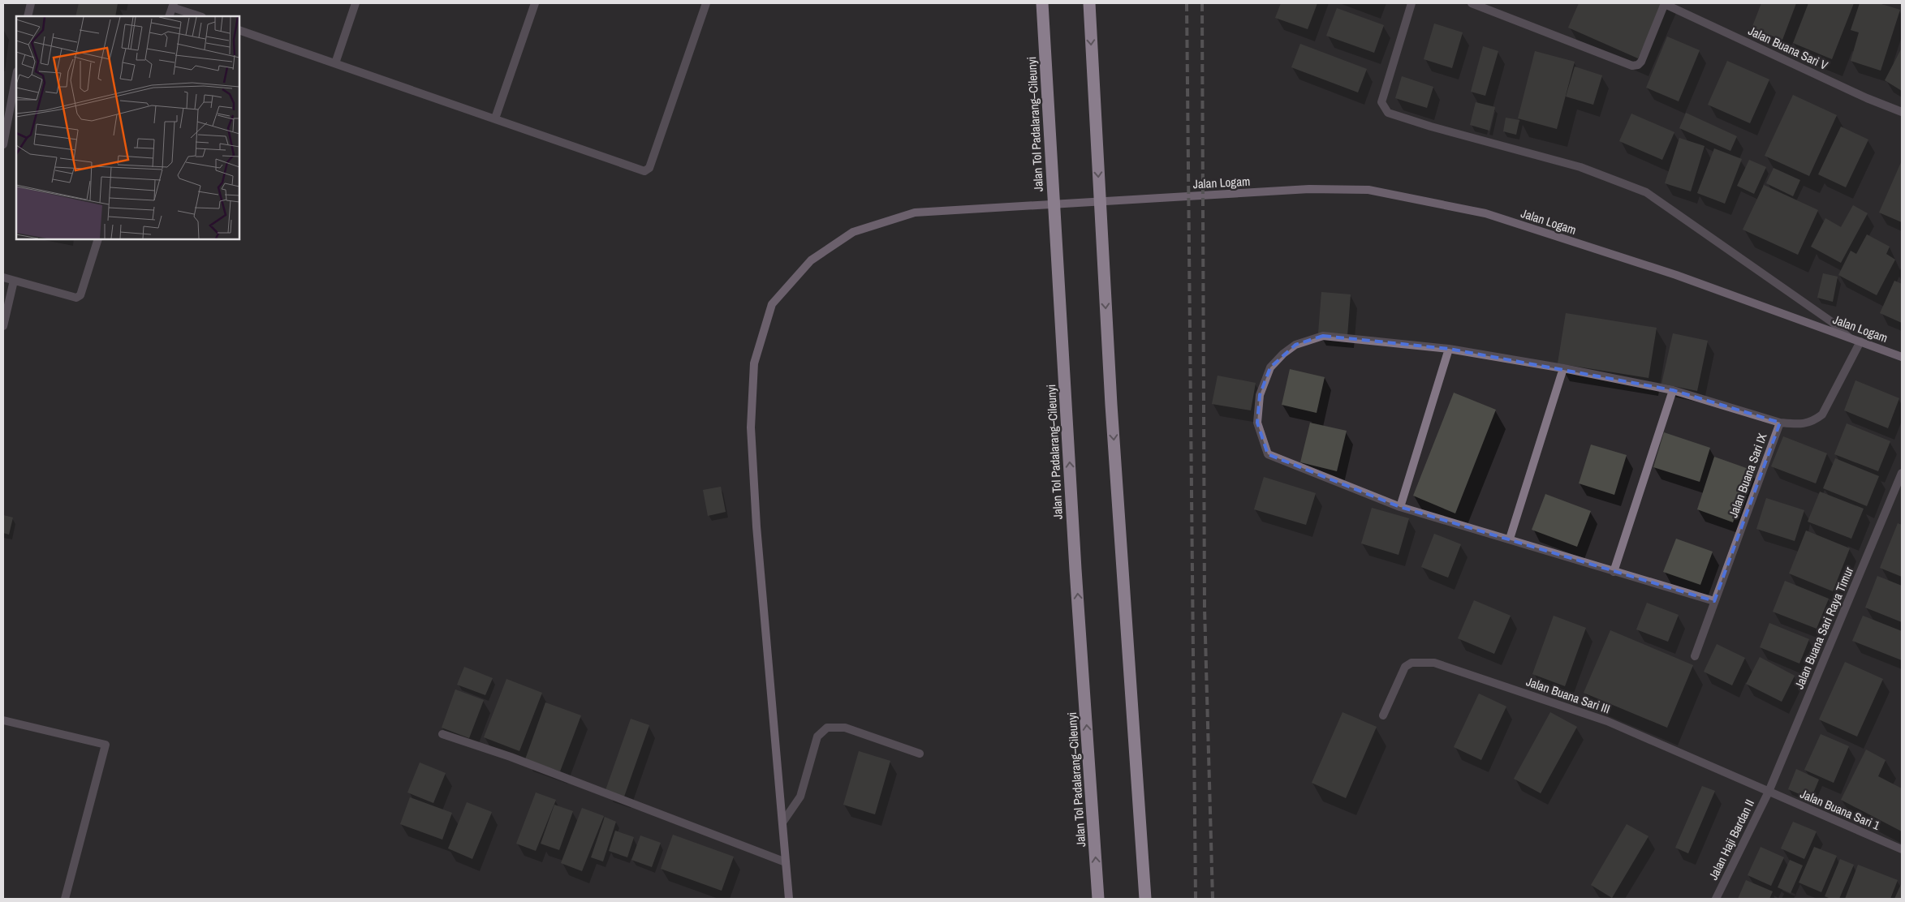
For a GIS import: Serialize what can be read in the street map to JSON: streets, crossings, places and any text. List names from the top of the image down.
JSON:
{
  "streets": {
    "highway": ["Jalan Tol Padalarang–Cileunyi"],
    "street": [
      "Jalan Buana Sari V",
      "Jalan Logam",
      "Jalan Buana Sari IX",
      "Jalan Buana Sari Raya Timur",
      "Jalan Buana Sari III",
      "Jalan Buana Sari 1",
      "Jalan Haji Bardan II"
    ]
  },
  "crossings": [
    ["Jalan Logam", "Jalan Buana Sari IX"],
    ["Jalan Buana Sari Raya Timur", "Jalan Buana Sari III"],
    ["Jalan Buana Sari Raya Timur", "Jalan Buana Sari 1"],
    ["Jalan Buana Sari Raya Timur", "Jalan Haji Bardan II"],
    ["Jalan Buana Sari III", "Jalan Buana Sari 1"],
    ["Jalan Buana Sari III", "Jalan Haji Bardan II"],
    ["Jalan Buana Sari 1", "Jalan Haji Bardan II"]
  ]
}
